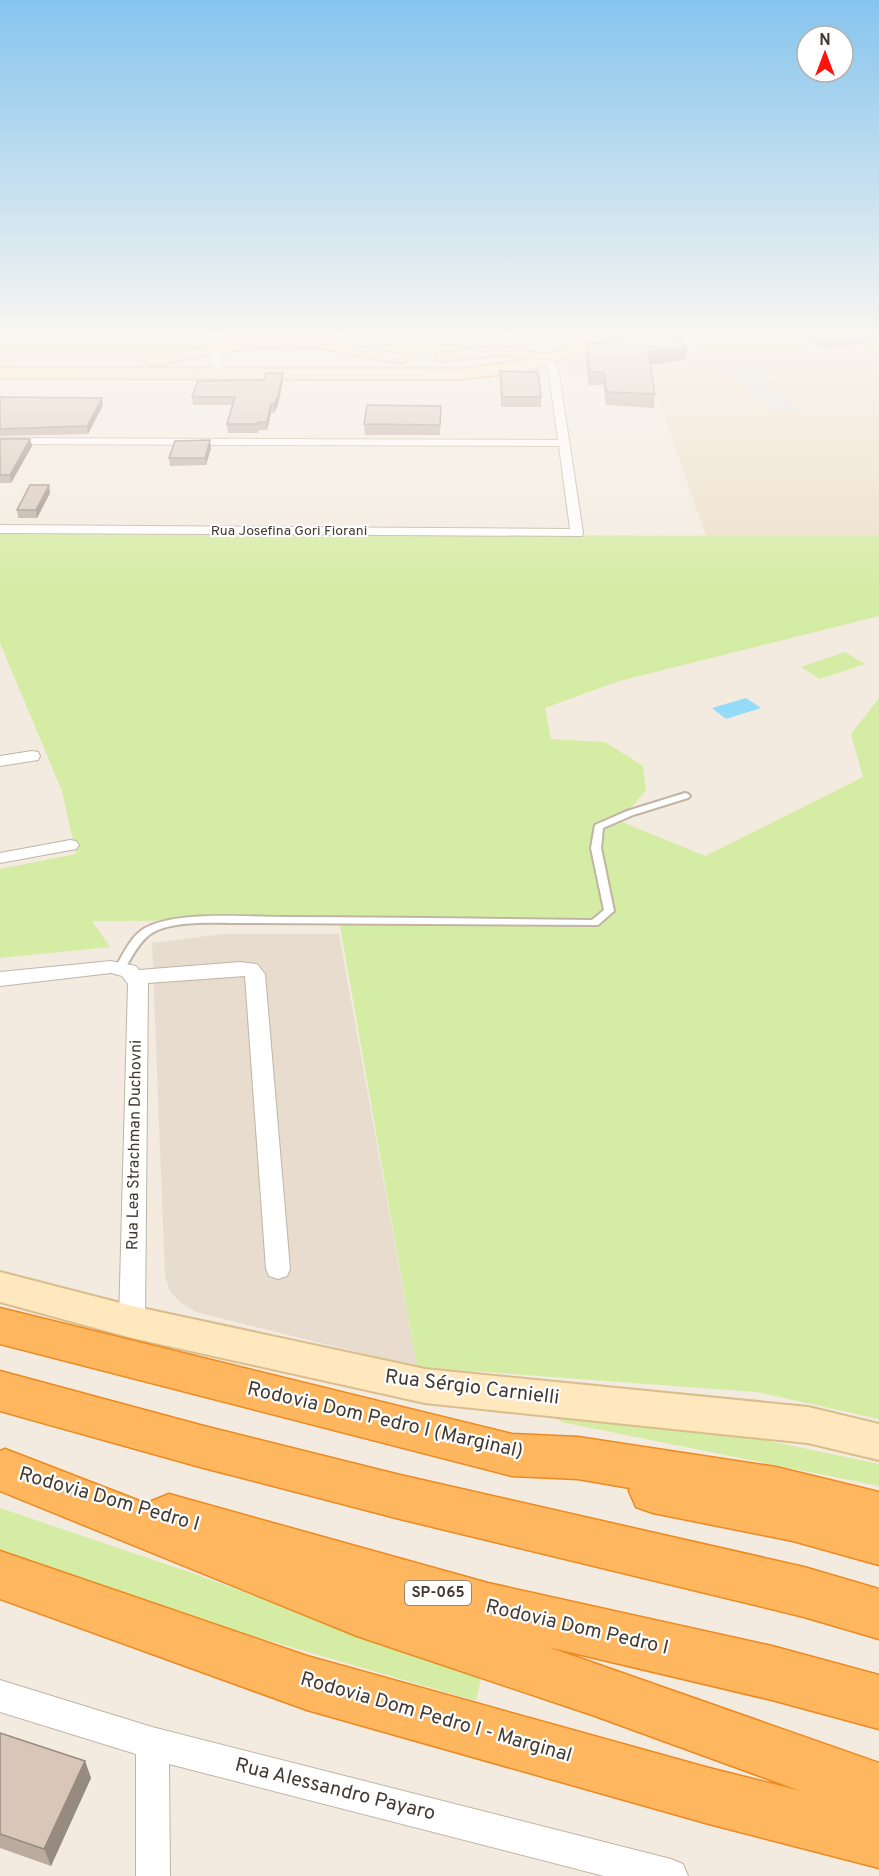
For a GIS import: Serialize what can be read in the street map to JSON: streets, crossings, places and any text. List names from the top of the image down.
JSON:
{
  "streets": {
    "highway": [
      "Rodovia Dom Pedro I (Marginal)",
      "Rodovia Dom Pedro I",
      "SP-065",
      "Rodovia Dom Pedro I - Marginal"
    ],
    "street": [
      "Rua Josefina Gori Fiorani",
      "Rua Lea Strachman Duchovni",
      "Rua Sérgio Carnielli",
      "Rua Alessandro Payaro"
    ]
  },
  "crossings": [
    ["Rua Lea Strachman Duchovni", "Rua Sérgio Carnielli"]
  ],
  "north": "top"
}
